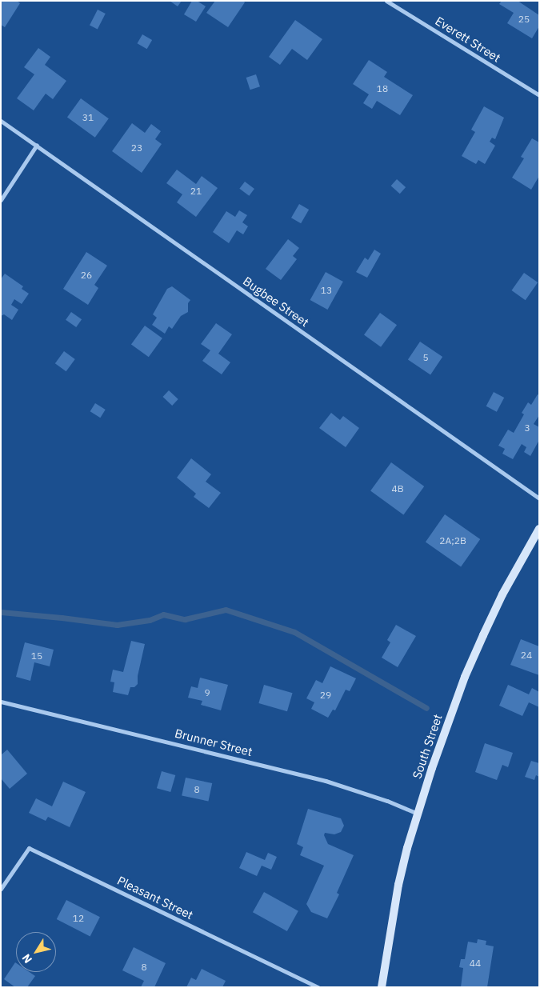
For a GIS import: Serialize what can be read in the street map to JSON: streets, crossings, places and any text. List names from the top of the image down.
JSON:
{
  "streets": {
    "main road": ["South Street"],
    "street": [
      "Everett Street",
      "Bugbee Street",
      "Brunner Street",
      "Pleasant Street"
    ]
  },
  "crossings": [
    ["Brunner Street", "South Street"]
  ],
  "house_numbers": [
    "25",
    "18",
    "31",
    "23",
    "21",
    "26",
    "13",
    "5",
    "3",
    "4B",
    "2A;2B",
    "24",
    "15",
    "9",
    "29",
    "8",
    "12",
    "44",
    "8"
  ],
  "north": "bottom left"
}
